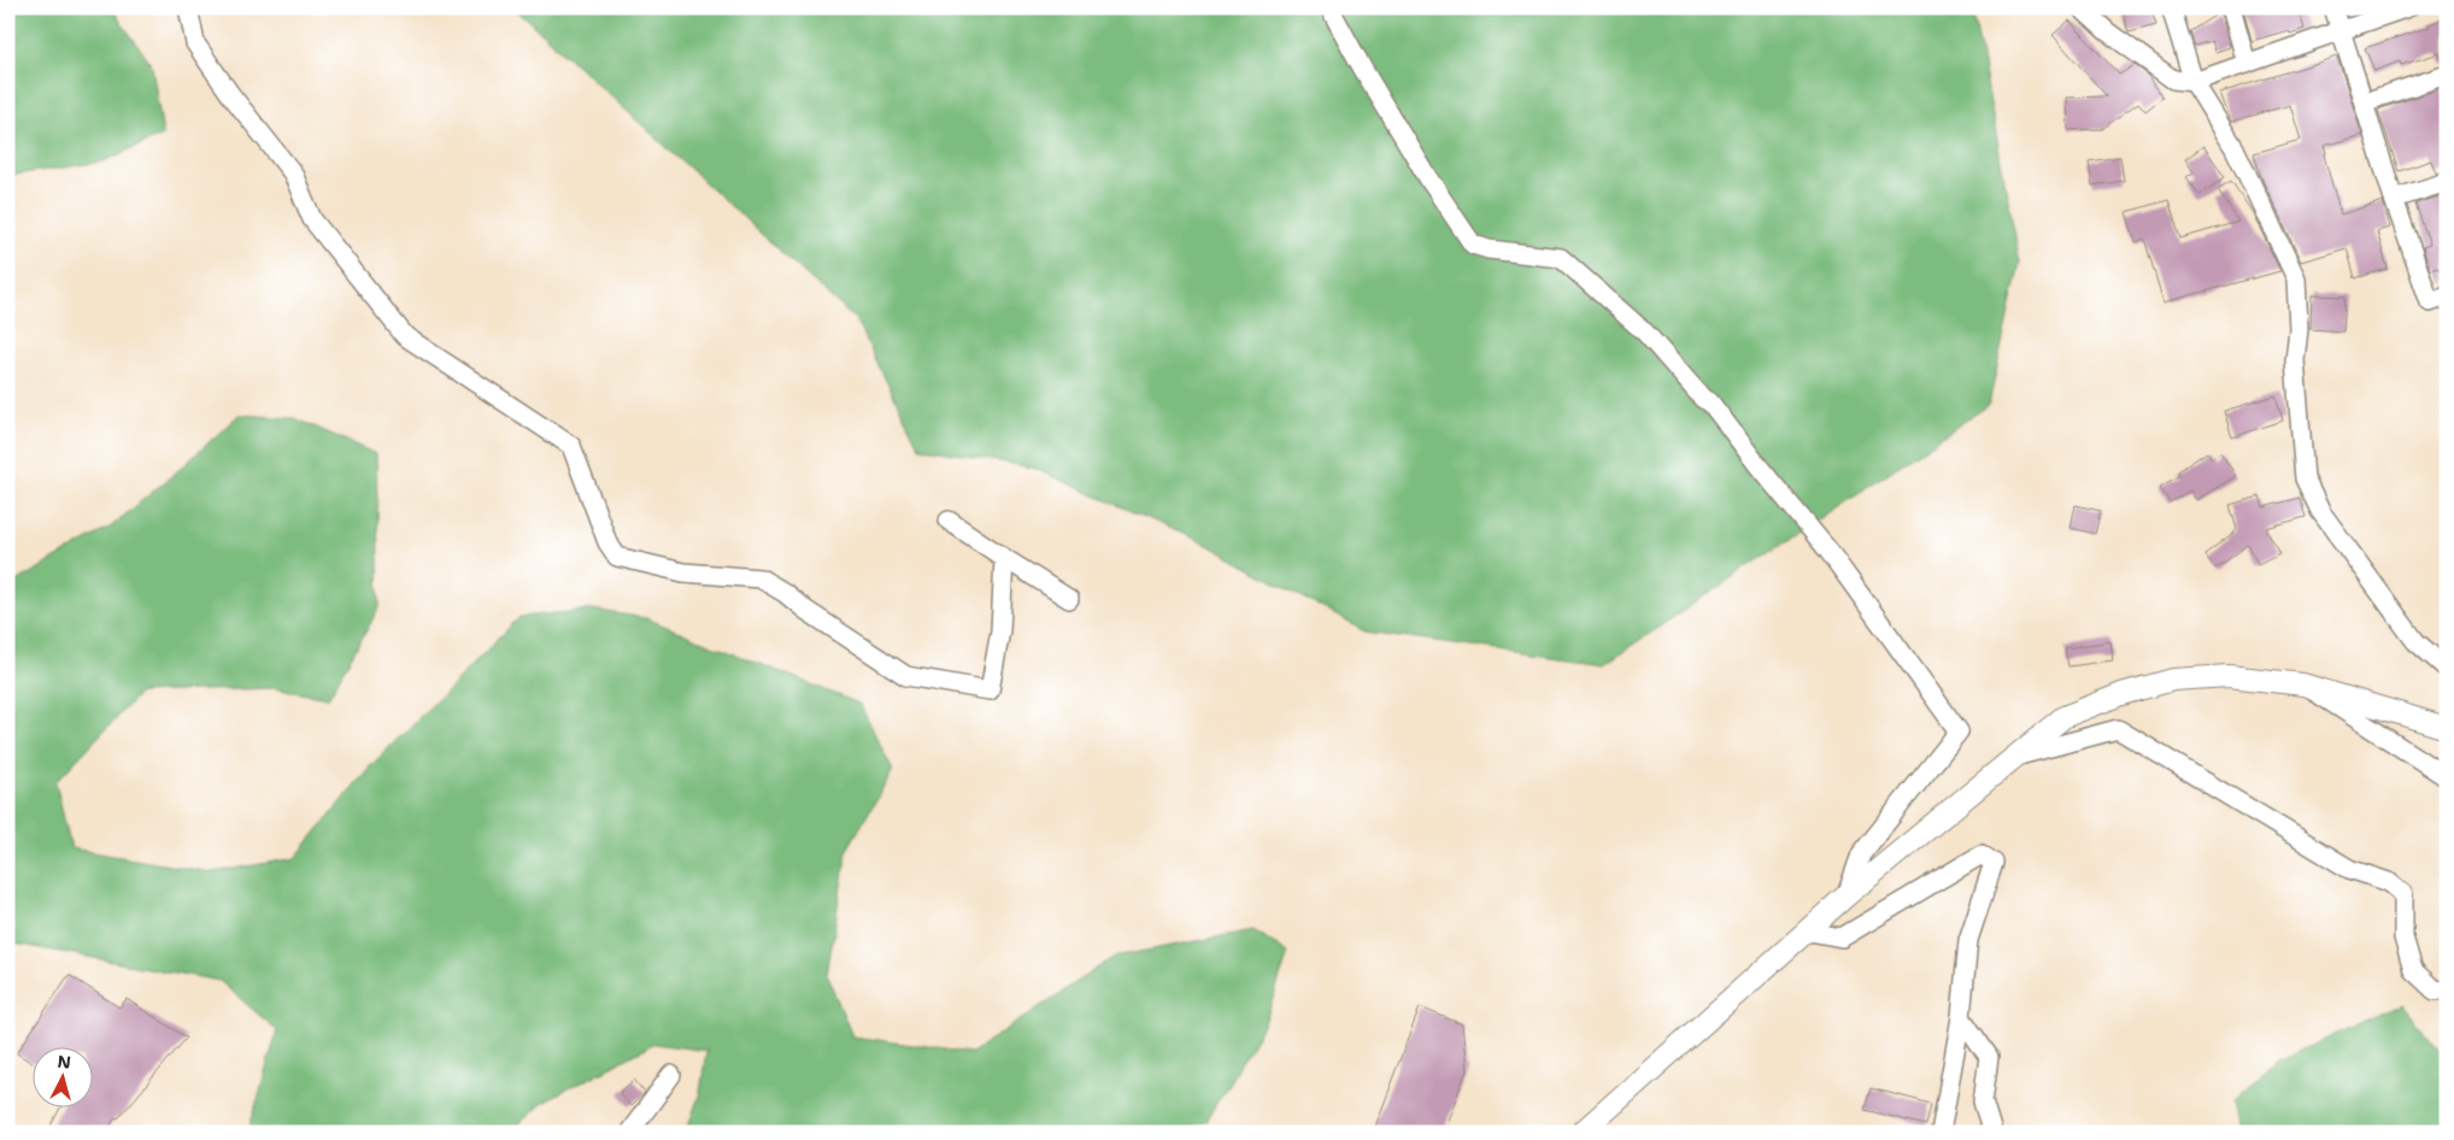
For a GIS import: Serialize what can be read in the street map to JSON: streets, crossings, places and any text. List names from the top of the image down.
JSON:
{
  "north": "top"
}
